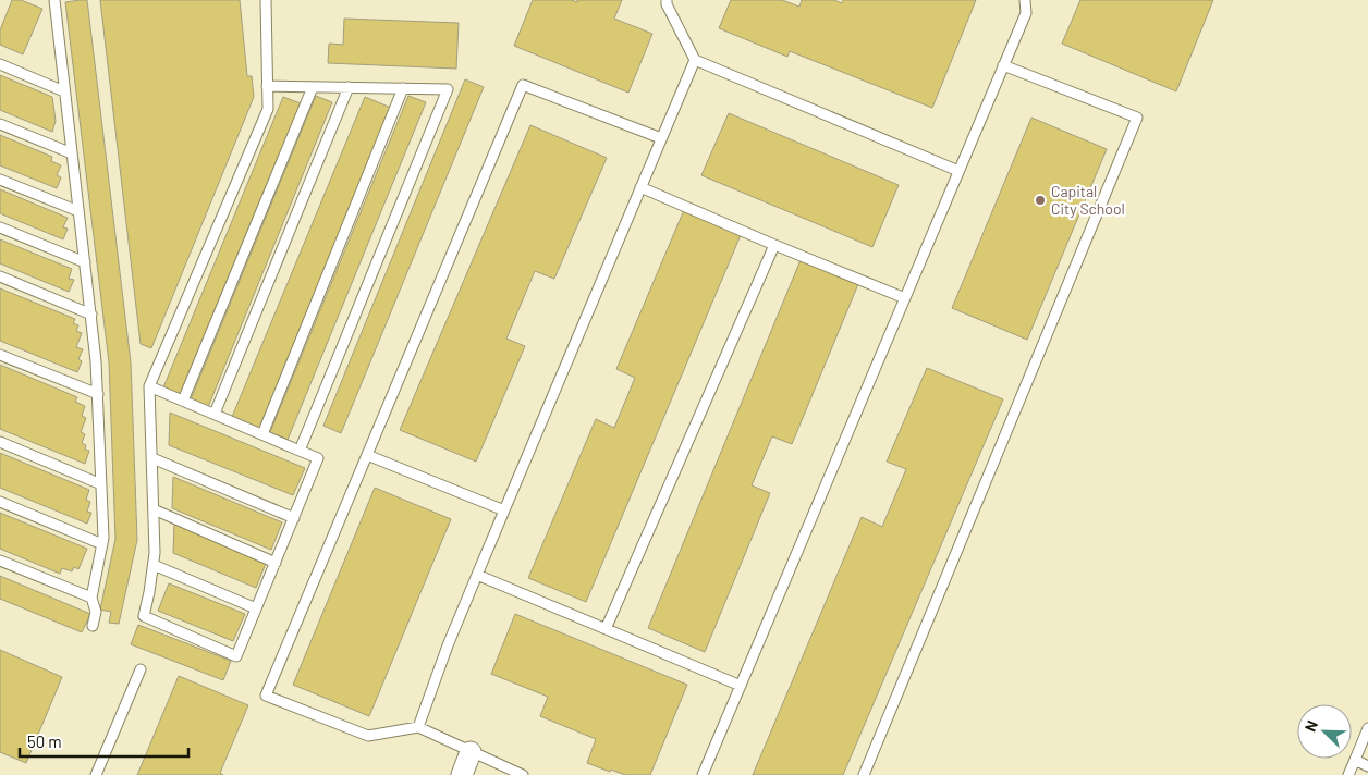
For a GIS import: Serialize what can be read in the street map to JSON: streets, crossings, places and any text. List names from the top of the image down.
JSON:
{
  "places": ["Capital City School"],
  "scale_bar": "50 m",
  "north": "top left"
}
